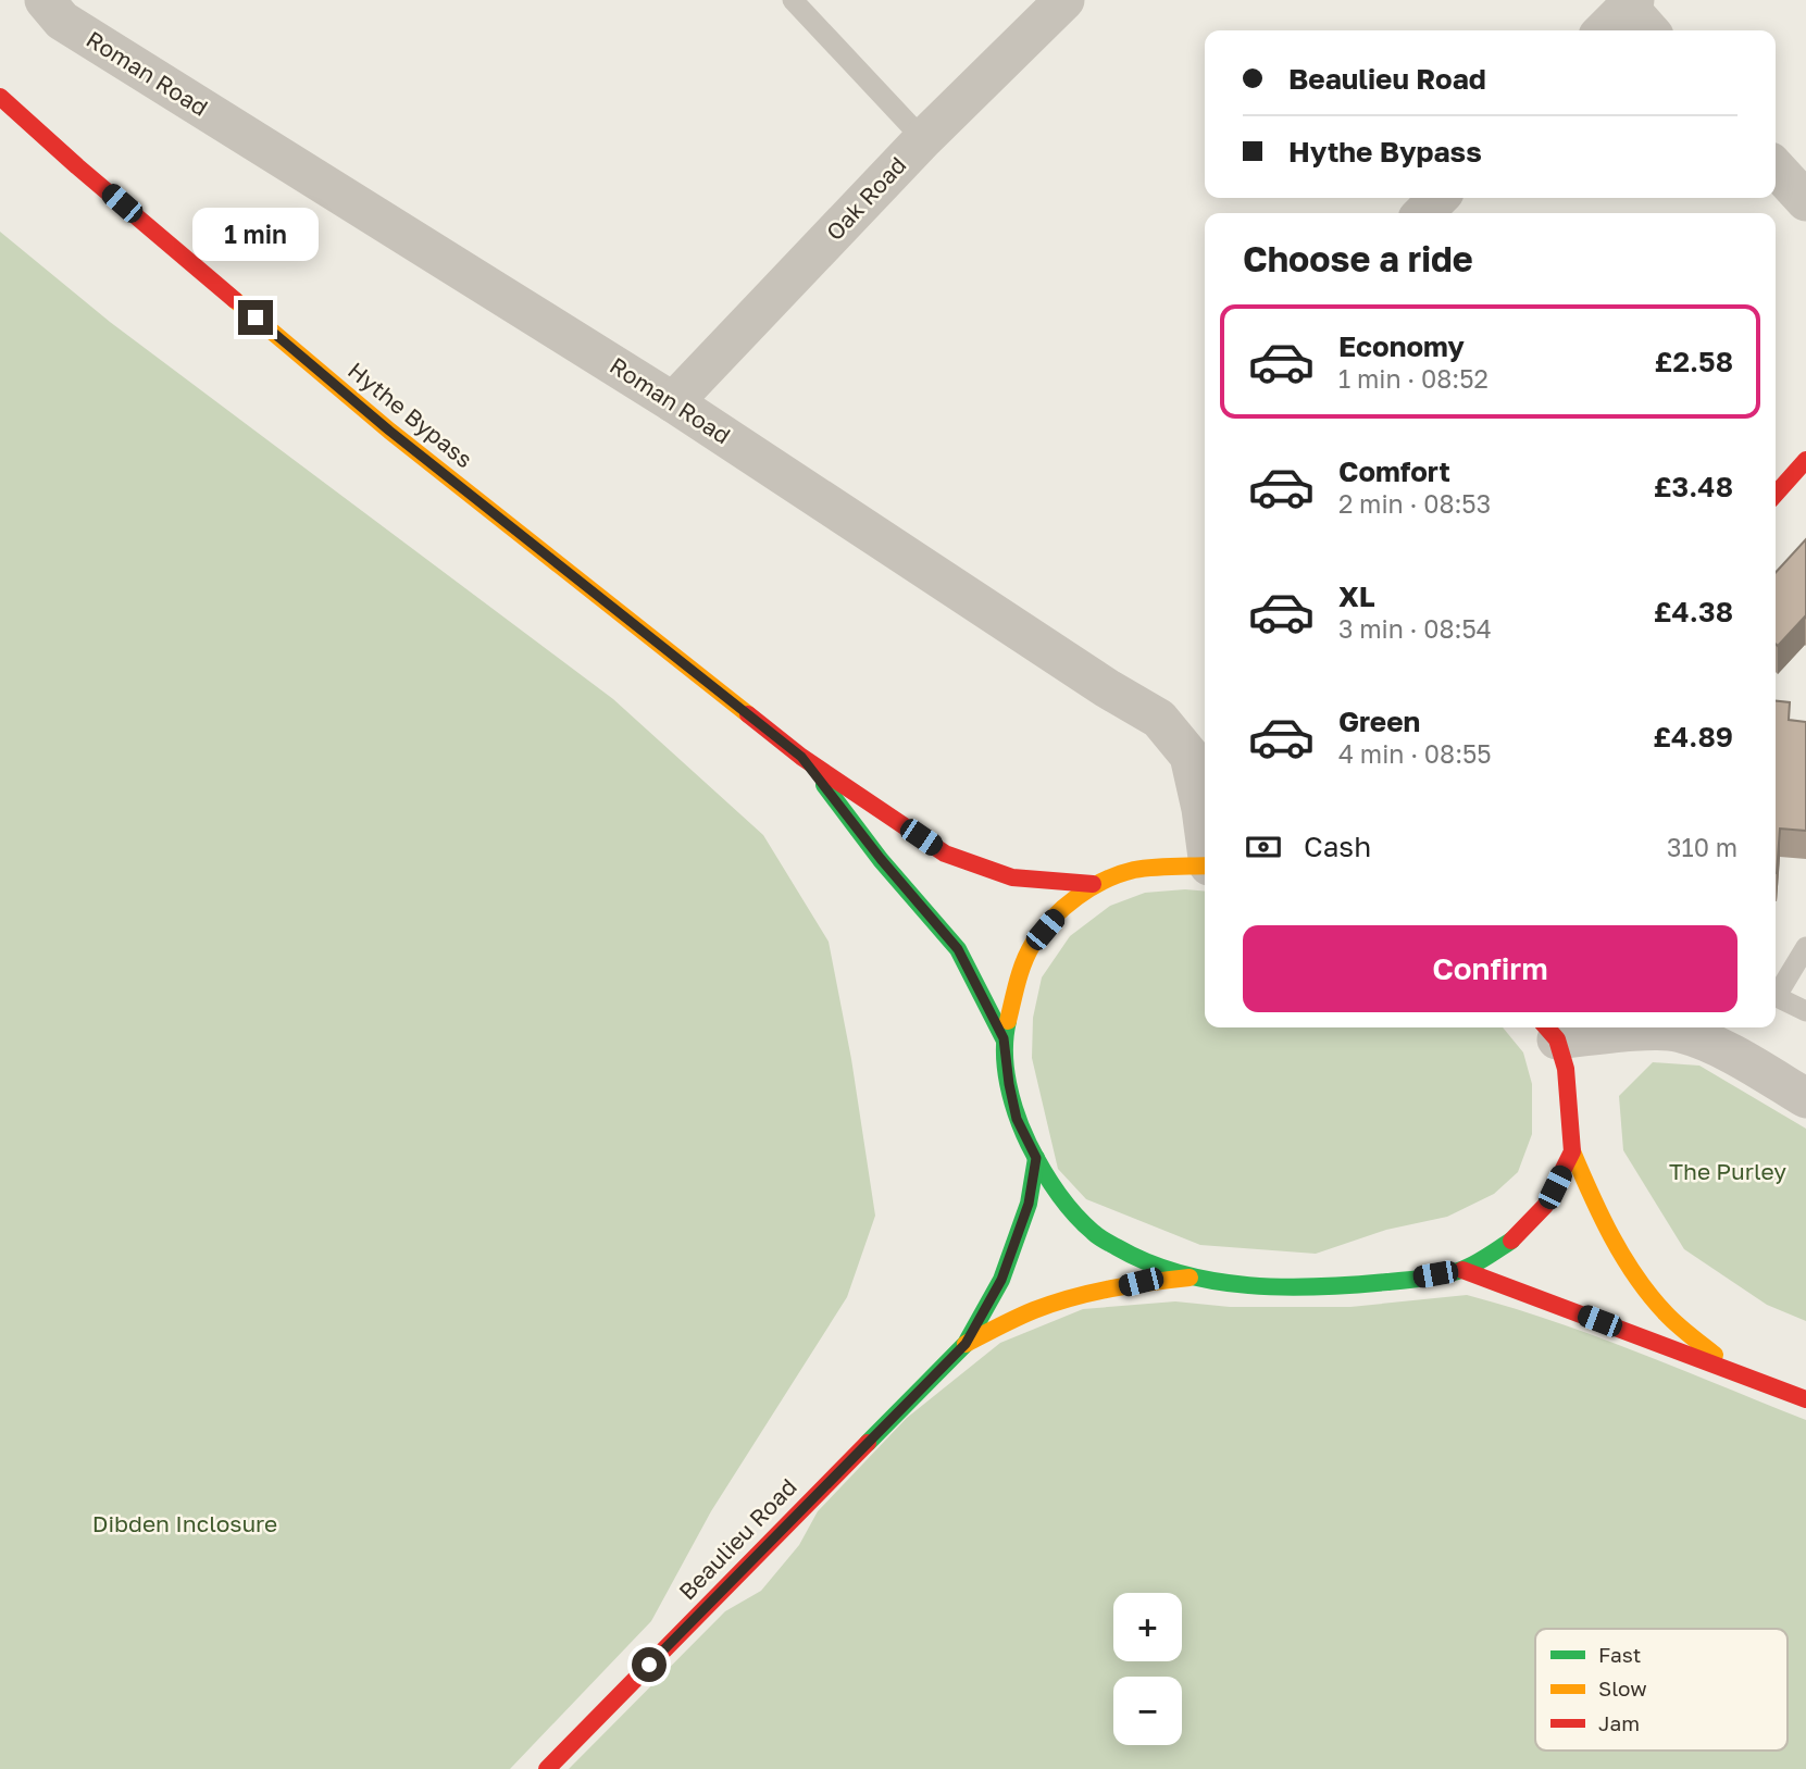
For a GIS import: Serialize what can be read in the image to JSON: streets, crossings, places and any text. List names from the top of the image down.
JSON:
{
  "streets": {
    "main road": ["Hythe Bypass", "Beaulieu Road"],
    "street": ["Roman Road", "Oak Road"]
  },
  "crossings": [
    ["Roman Road", "Oak Road"]
  ],
  "parks": ["The Purley", "Dibden Inclosure"],
  "legend": ["Fast", "Slow", "Jam"],
  "page": {
    "banner": ["Beaulieu Road", "Hythe Bypass"],
    "bubble": "1 min",
    "heading": "Choose a ride",
    "list": [
      {
        "name": "Economy",
        "note": "1 min · 08:52",
        "value": "£2.58"
      },
      {
        "name": "Comfort",
        "note": "2 min · 08:53",
        "value": "£3.48"
      },
      {
        "name": "XL",
        "note": "3 min · 08:54",
        "value": "£4.38"
      },
      {
        "name": "Green",
        "note": "4 min · 08:55",
        "value": "£4.89"
      }
    ],
    "pay": ["Cash", "310 m"],
    "buttons": "Confirm",
    "map_buttons": ["+", "−"]
  }
}
